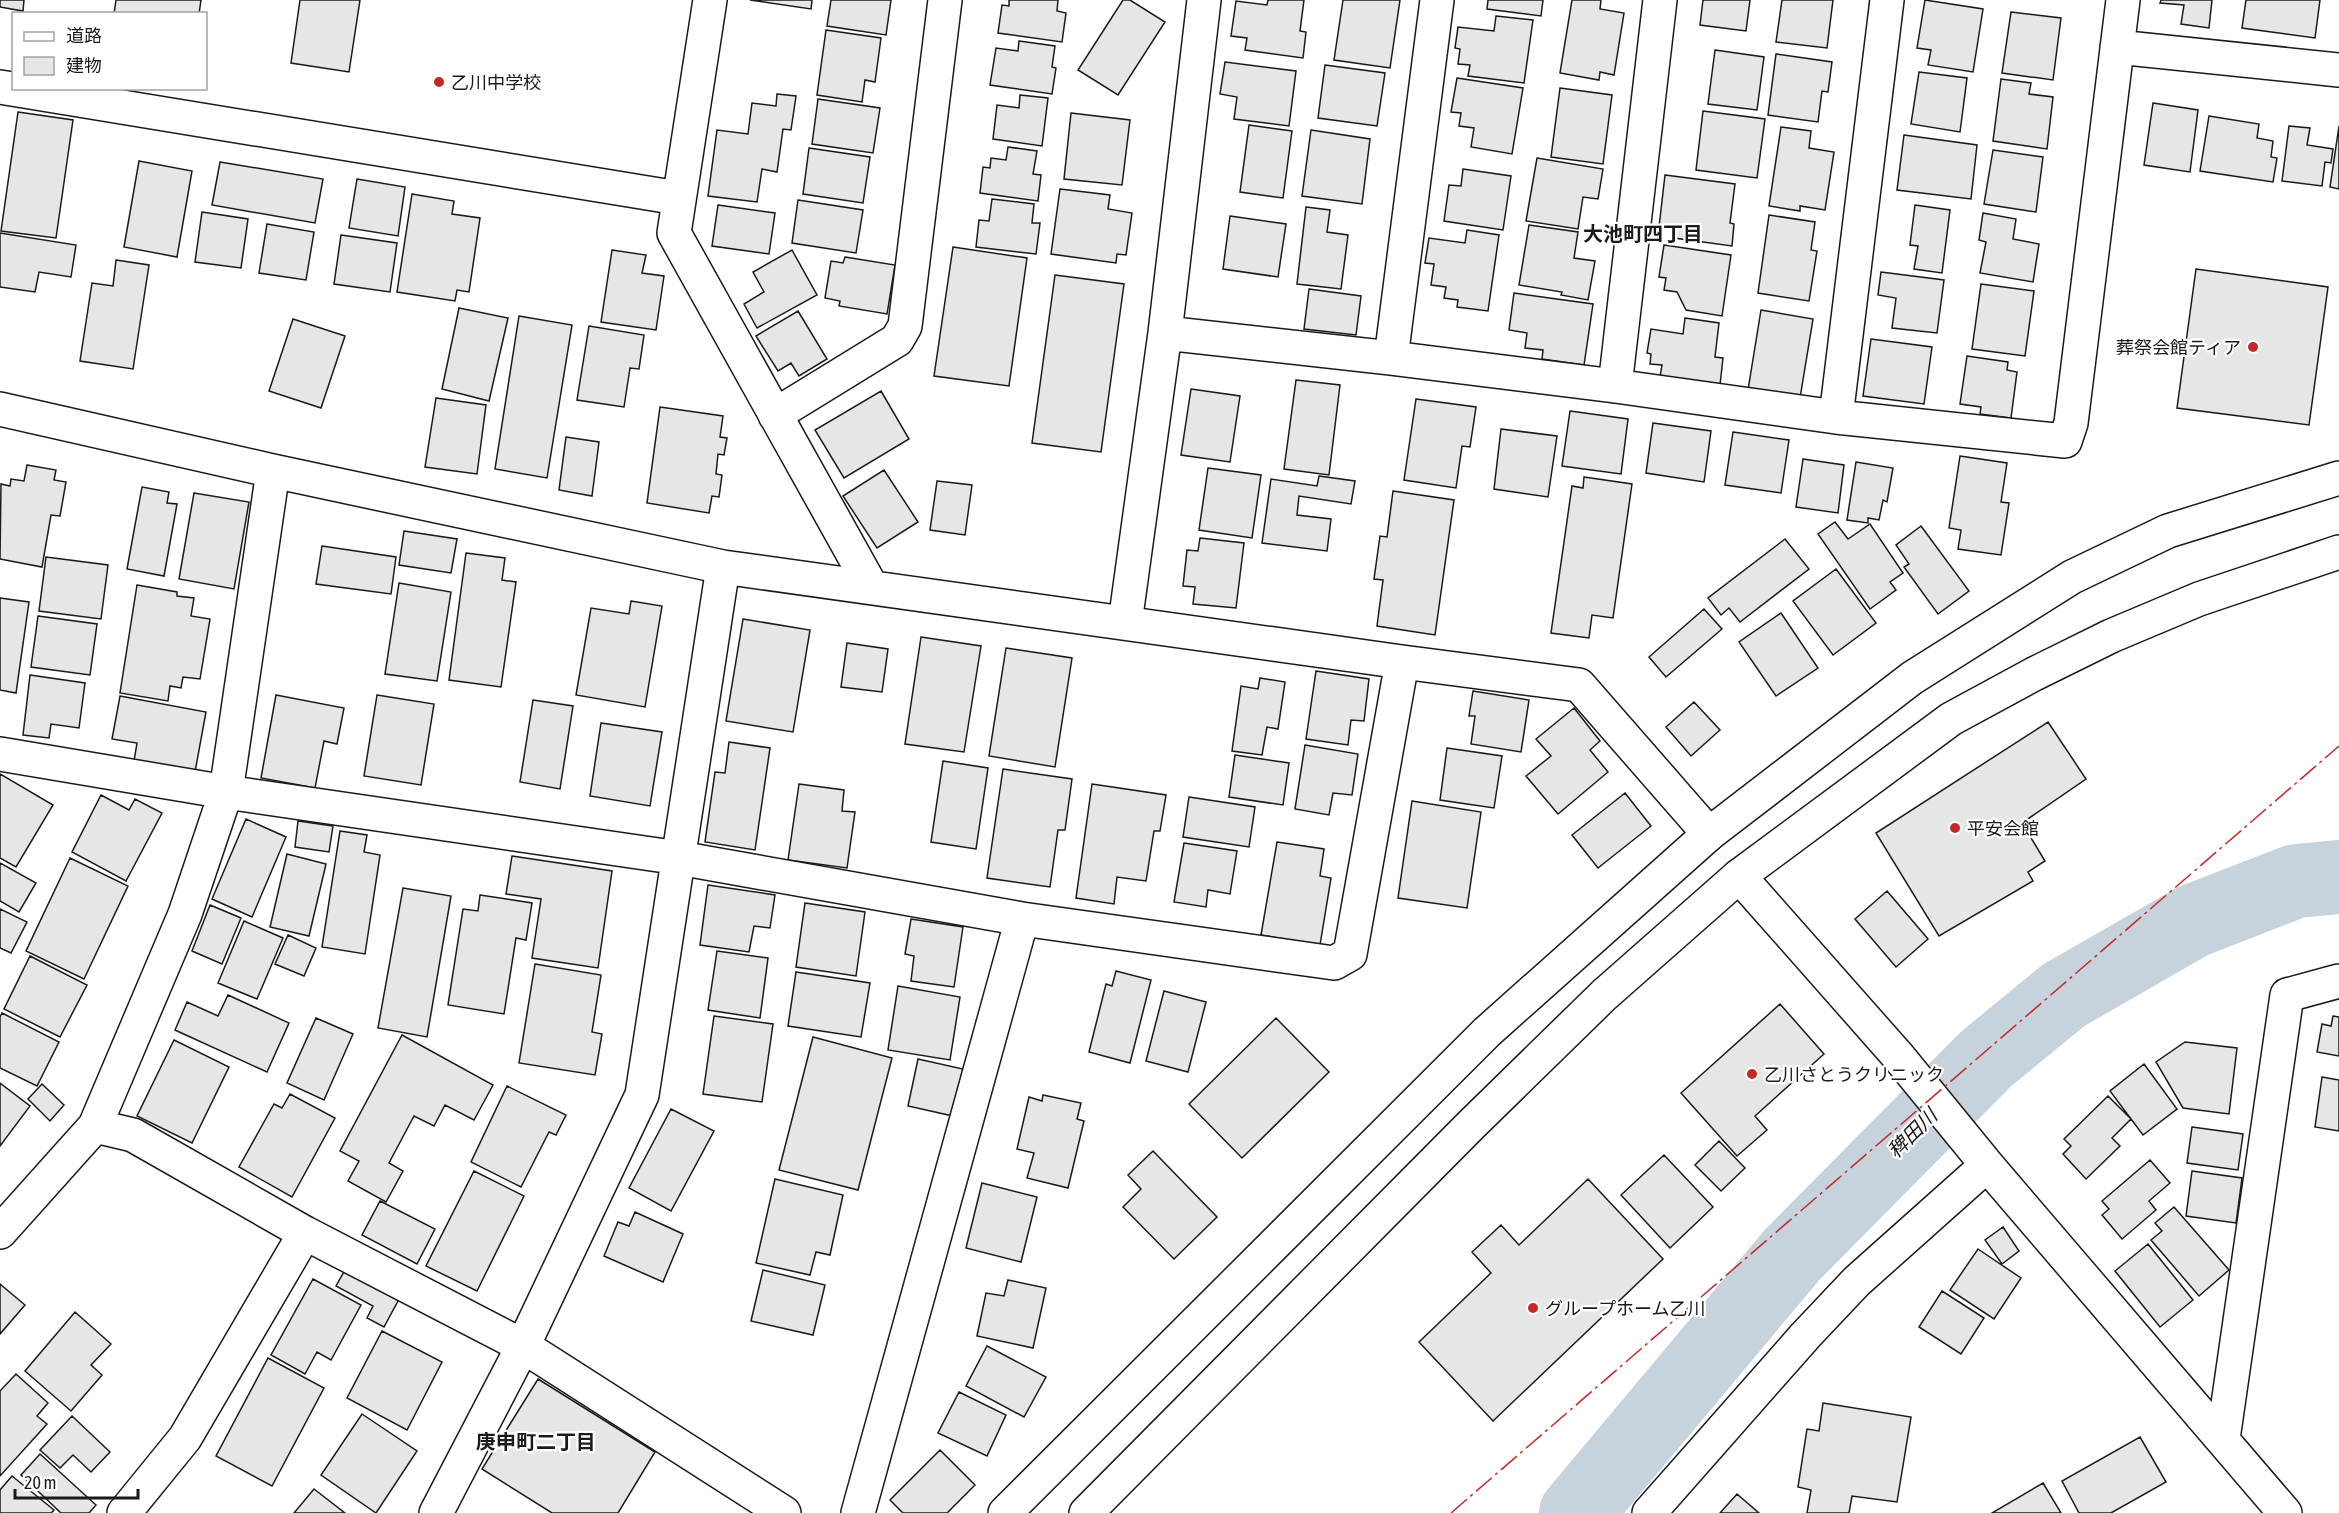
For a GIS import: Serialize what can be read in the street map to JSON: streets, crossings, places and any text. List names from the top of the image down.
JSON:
{
  "districts": ["大池町四丁目", "庚申町二丁目"],
  "water": ["稗田川"],
  "places": [
    "乙川中学校",
    "葬祭会館ティア",
    "平安会館",
    "乙川さとうクリニック",
    "グループホーム乙川"
  ],
  "legend": ["道路", "建物"],
  "scale_bar": "20 m"
}
